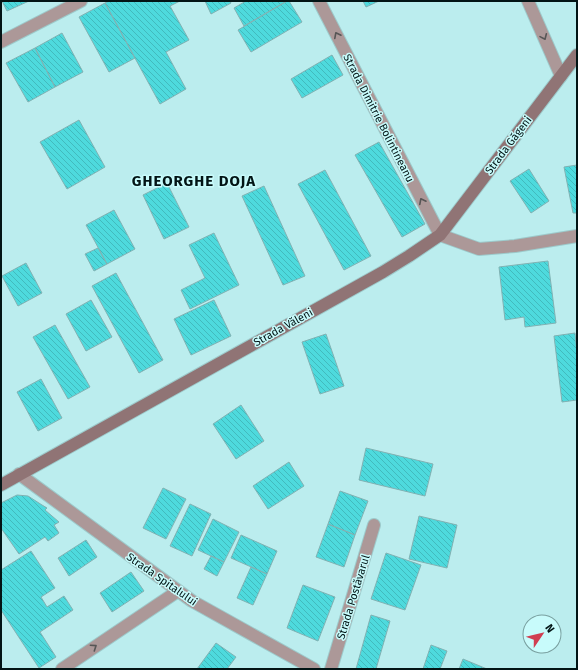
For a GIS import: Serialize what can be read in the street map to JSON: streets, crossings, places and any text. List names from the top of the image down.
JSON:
{
  "streets": {
    "main road": ["Strada Găgeni", "Strada Văleni"],
    "street": ["Strada Dimitrie Bolintineanu", "Strada Spitalului", "Strada Postăvarul"]
  },
  "crossings": [
    ["Strada Dimitrie Bolintineanu", "Strada Găgeni"],
    ["Strada Dimitrie Bolintineanu", "Strada Văleni"],
    ["Strada Găgeni", "Strada Văleni"],
    ["Strada Văleni", "Strada Spitalului"]
  ],
  "one_way": ["Strada Dimitrie Bolintineanu"],
  "districts": ["GHEORGHE DOJA"],
  "north": "top right"
}
